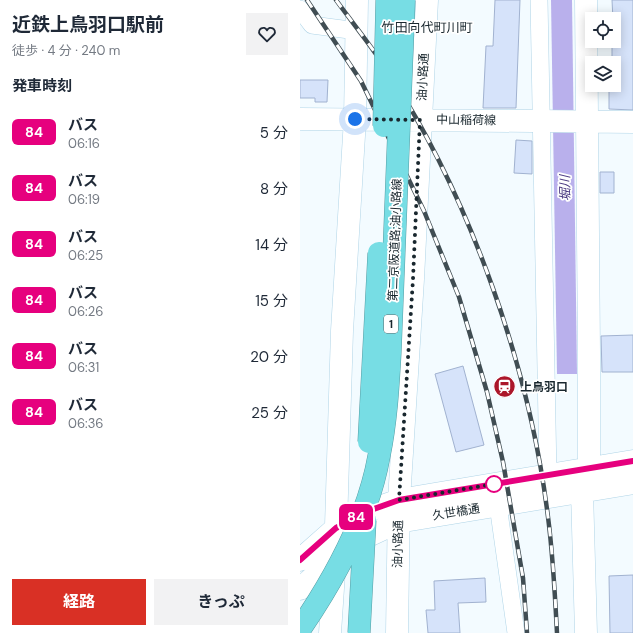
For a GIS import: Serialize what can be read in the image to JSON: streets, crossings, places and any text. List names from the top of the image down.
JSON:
{
  "streets": {
    "highway": ["第二京阪道路;油小路線", "1"],
    "street": ["油小路通", "中山稲荷線", "久世橋通"]
  },
  "crossings": [
    ["油小路通", "中山稲荷線"],
    ["油小路通", "久世橋通"]
  ],
  "districts": ["竹田向代町川町"],
  "water": ["堀川"],
  "places": {
    "station": ["上鳥羽口"]
  },
  "lines": ["bus line 84"],
  "page": {
    "heading": [
      ["近鉄上鳥羽口駅前", "徒歩 · 4 分 · 240 m"],
      "発車時刻"
    ],
    "on_map": "84",
    "list": [
      {
        "mark": "84",
        "name": "バス",
        "note": "06:16",
        "value": "5 分"
      },
      {
        "mark": "84",
        "name": "バス",
        "note": "06:19",
        "value": "8 分"
      },
      {
        "mark": "84",
        "name": "バス",
        "note": "06:25",
        "value": "14 分"
      },
      {
        "mark": "84",
        "name": "バス",
        "note": "06:26",
        "value": "15 分"
      },
      {
        "mark": "84",
        "name": "バス",
        "note": "06:31",
        "value": "20 分"
      },
      {
        "mark": "84",
        "name": "バス",
        "note": "06:36",
        "value": "25 分"
      }
    ],
    "buttons": ["経路", "きっぷ"]
  }
}
